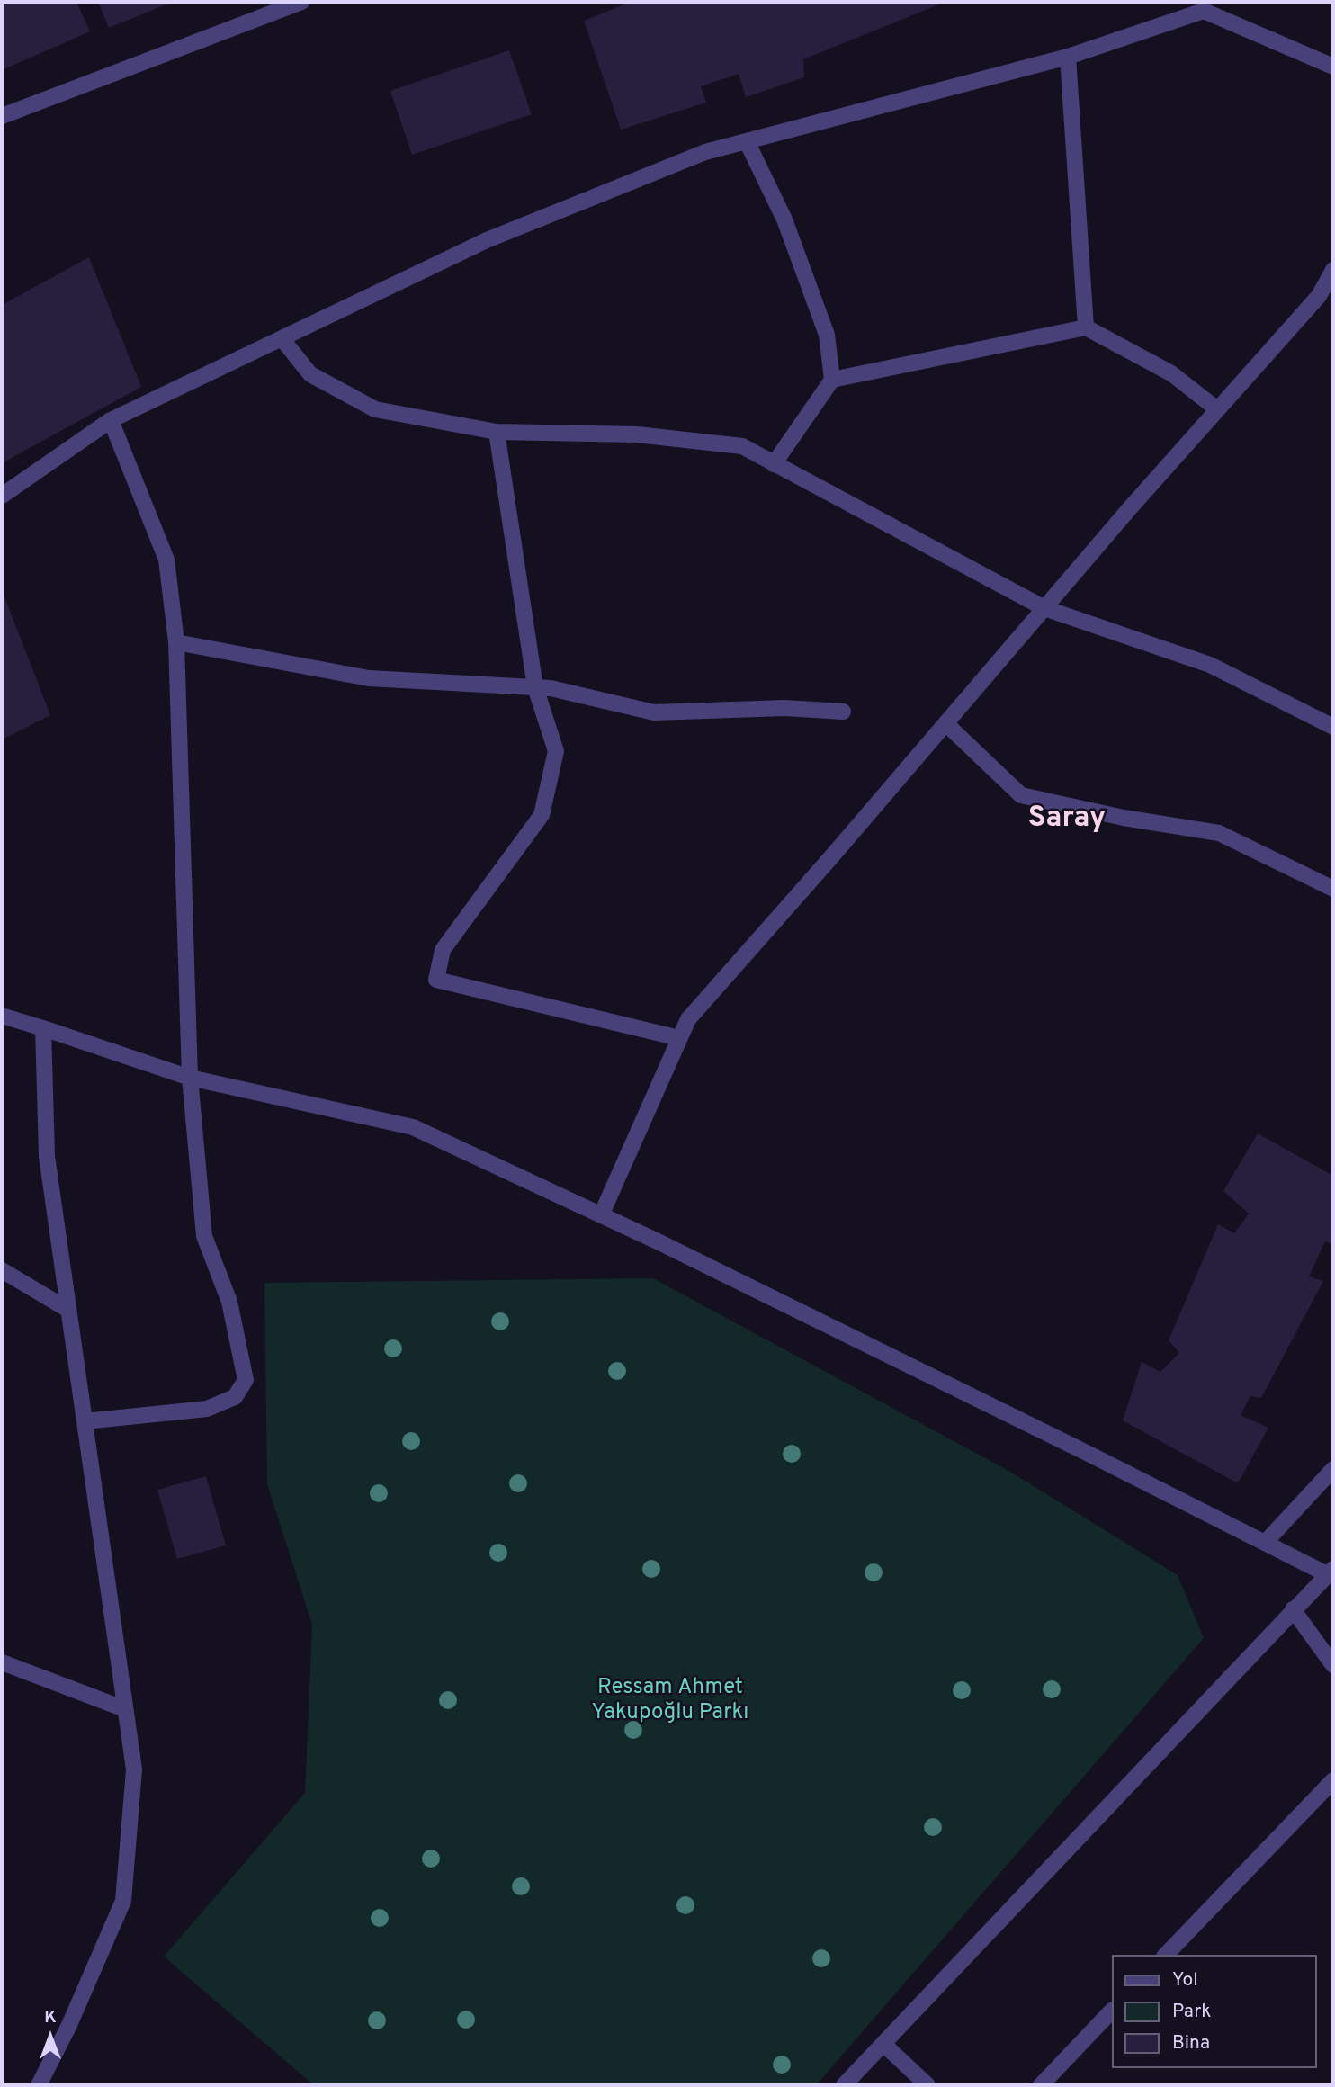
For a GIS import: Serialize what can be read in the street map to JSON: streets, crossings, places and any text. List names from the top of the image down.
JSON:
{
  "districts": ["Saray"],
  "parks": ["Ressam Ahmet Yakupoğlu Parkı"],
  "legend": ["Yol", "Park", "Bina"],
  "north": "top"
}
